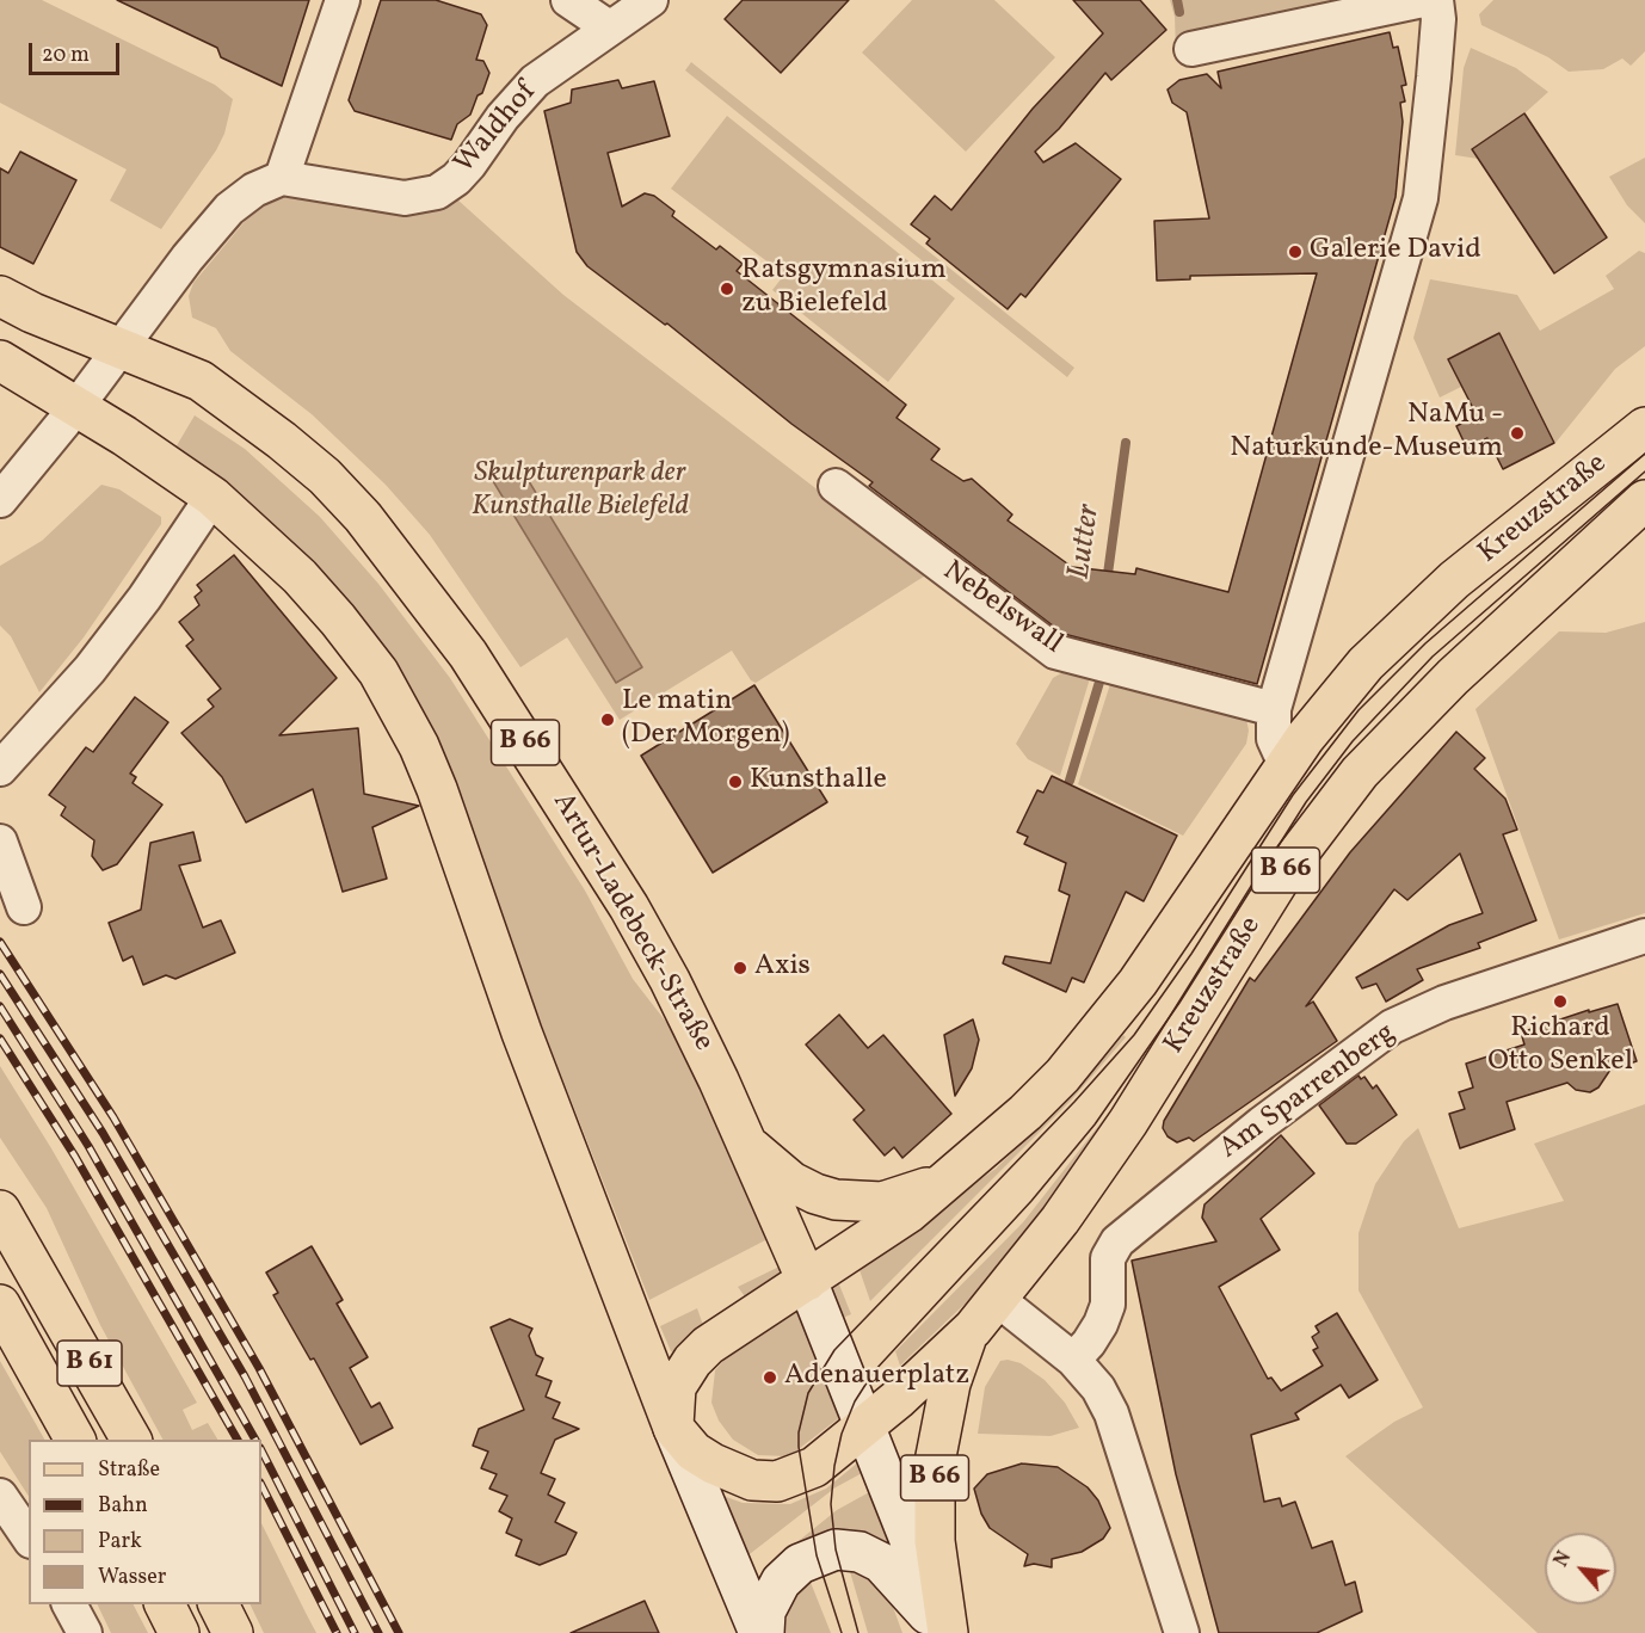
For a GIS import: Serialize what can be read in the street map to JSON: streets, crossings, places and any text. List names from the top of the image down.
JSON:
{
  "streets": {
    "main road": [
      "Kreuzstraße",
      "B 66",
      "Artur-Ladebeck-Straße",
      "B 61"
    ],
    "street": ["Waldhof", "Nebelswall", "Am Sparrenberg"]
  },
  "crossings": [
    ["Kreuzstraße", "B 66"],
    ["Kreuzstraße", "Artur-Ladebeck-Straße"],
    ["B 66", "Artur-Ladebeck-Straße"]
  ],
  "water": ["Lutter"],
  "parks": ["Skulpturenpark der Kunsthalle Bielefeld"],
  "places": [
    "Galerie David",
    "Ratsgymnasium zu Bielefeld",
    "NaMu - Naturkunde-Museum",
    "Le matin (Der Morgen)",
    "Kunsthalle",
    "Axis",
    "Richard Otto Senkel",
    "Adenauerplatz"
  ],
  "legend": [
    "Straße",
    "Bahn",
    "Park",
    "Wasser"
  ],
  "scale_bar": "20 m",
  "north": "top left"
}
